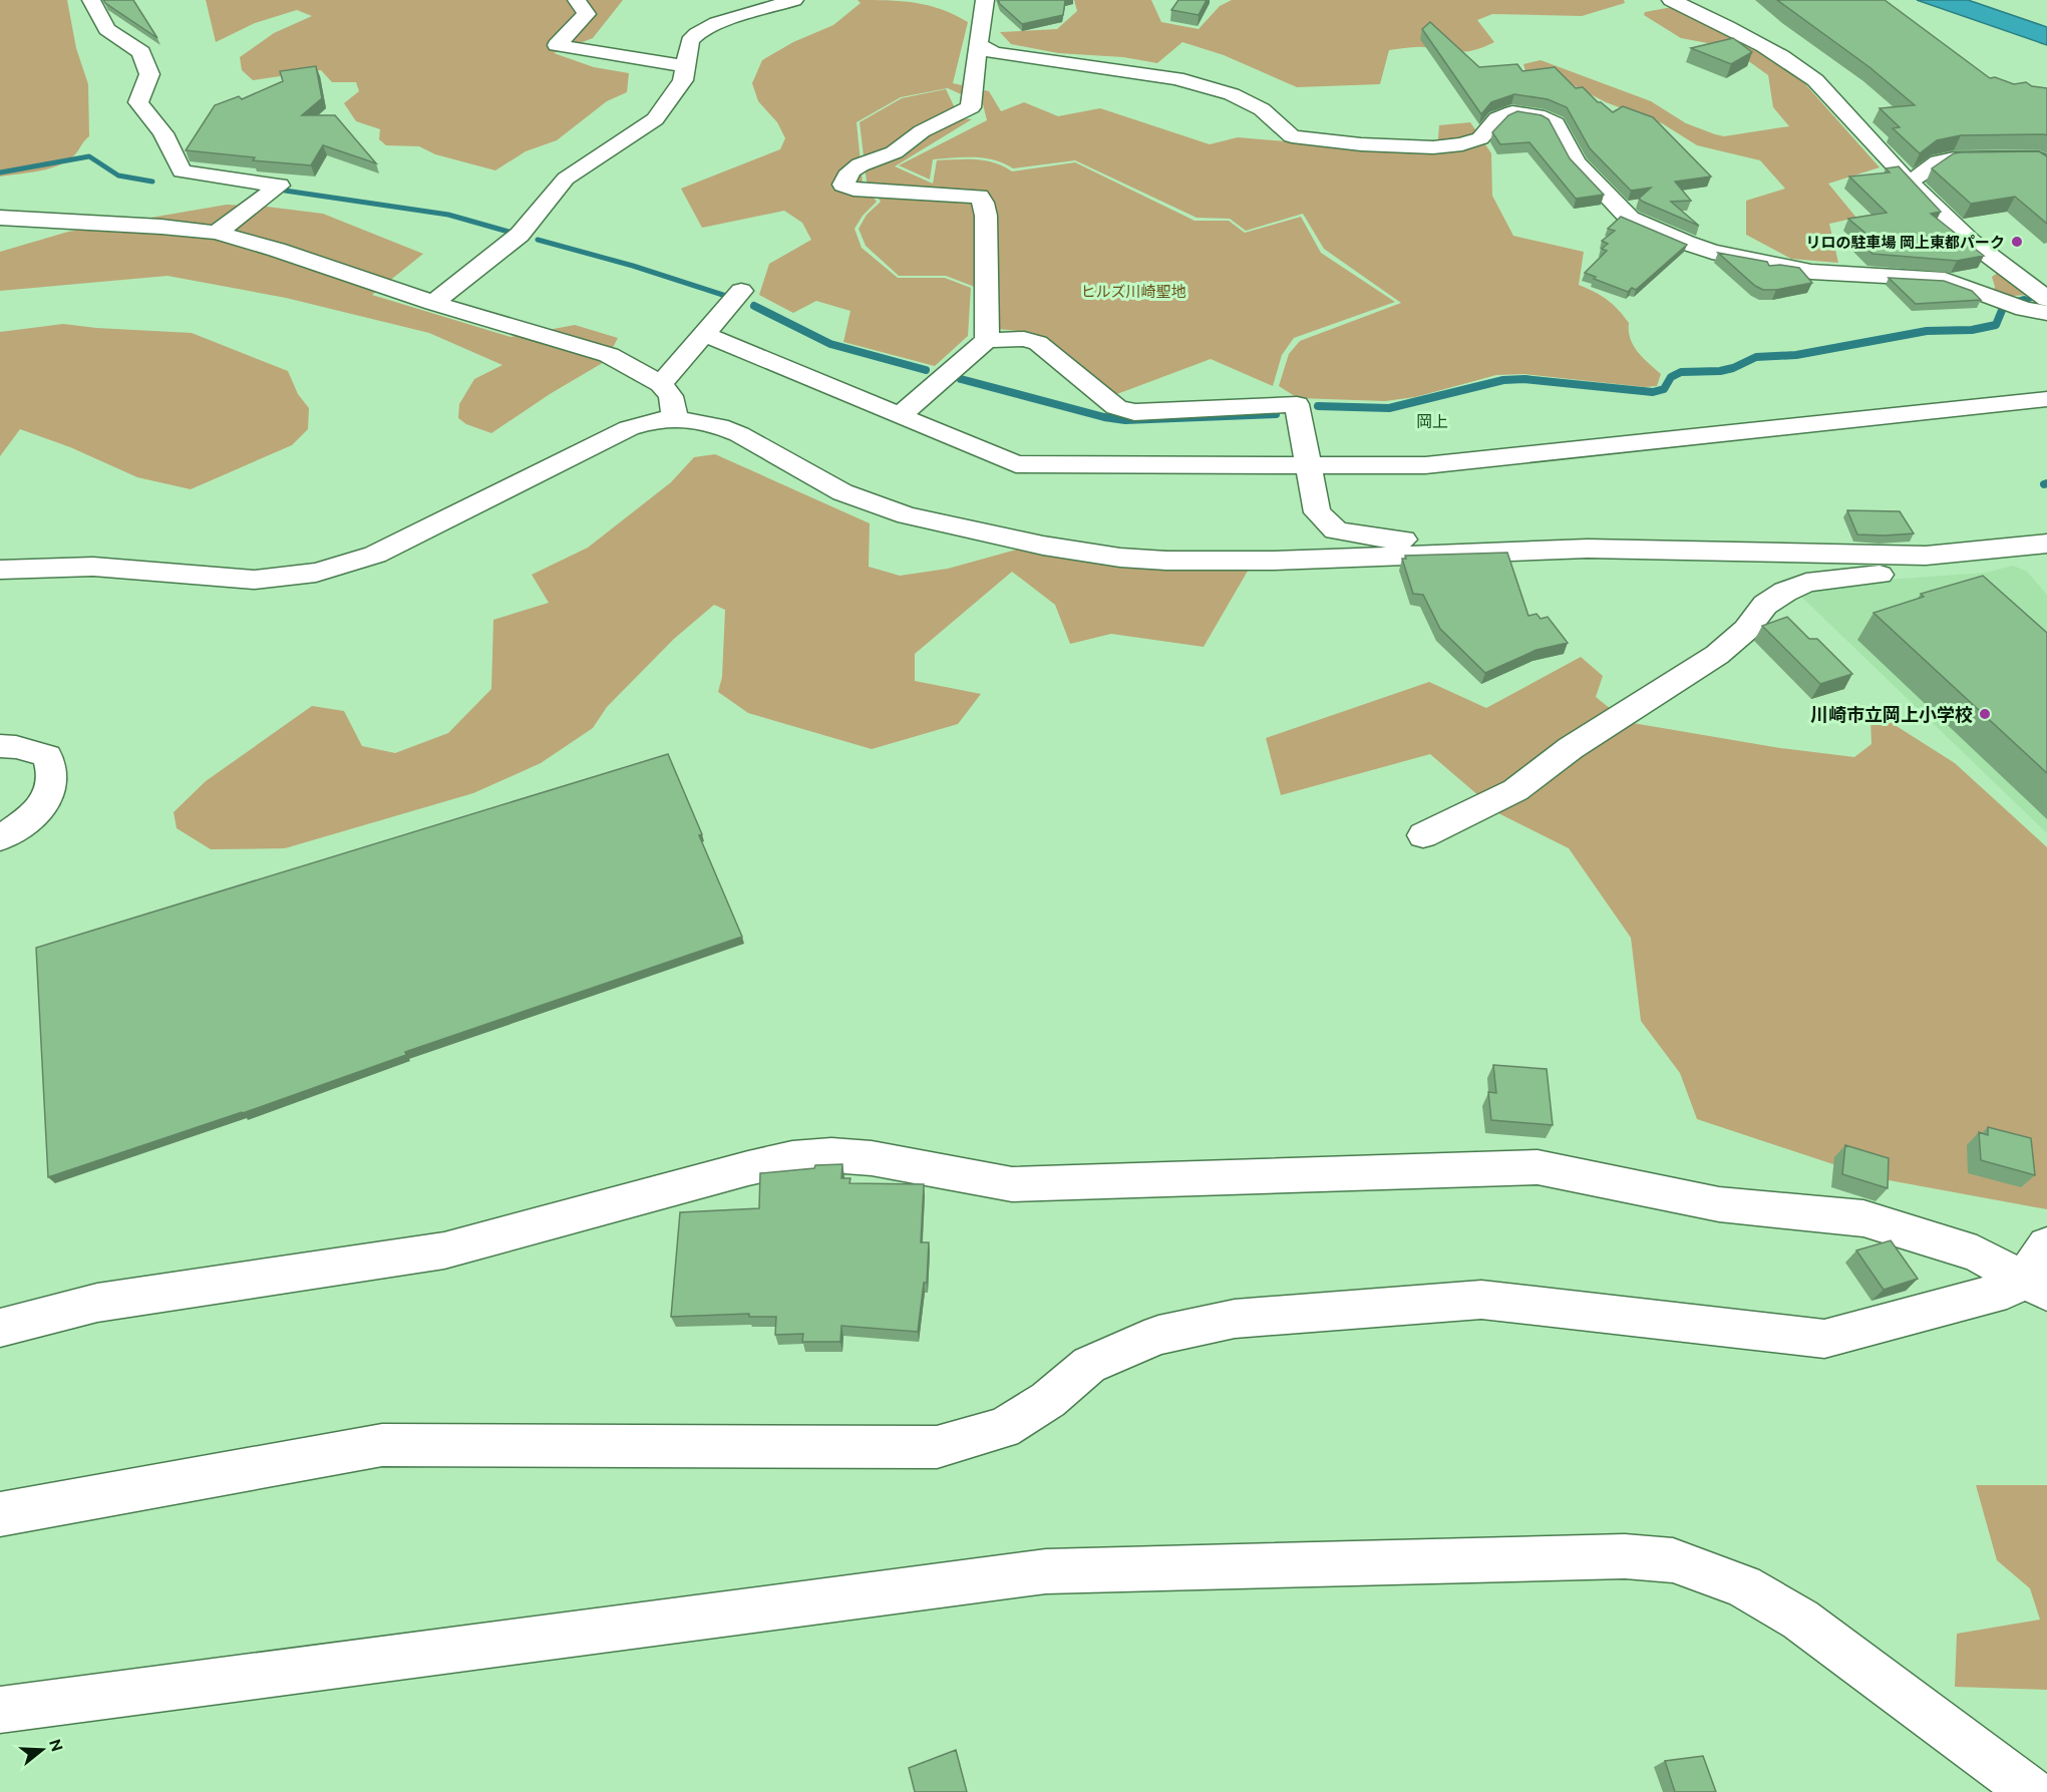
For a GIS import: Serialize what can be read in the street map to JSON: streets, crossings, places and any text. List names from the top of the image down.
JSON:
{
  "districts": ["岡上"],
  "parks": ["ヒルズ川崎聖地"],
  "places": ["リロの駐車場 岡上東都パーク", "川崎市立岡上小学校"],
  "north": "right"
}
